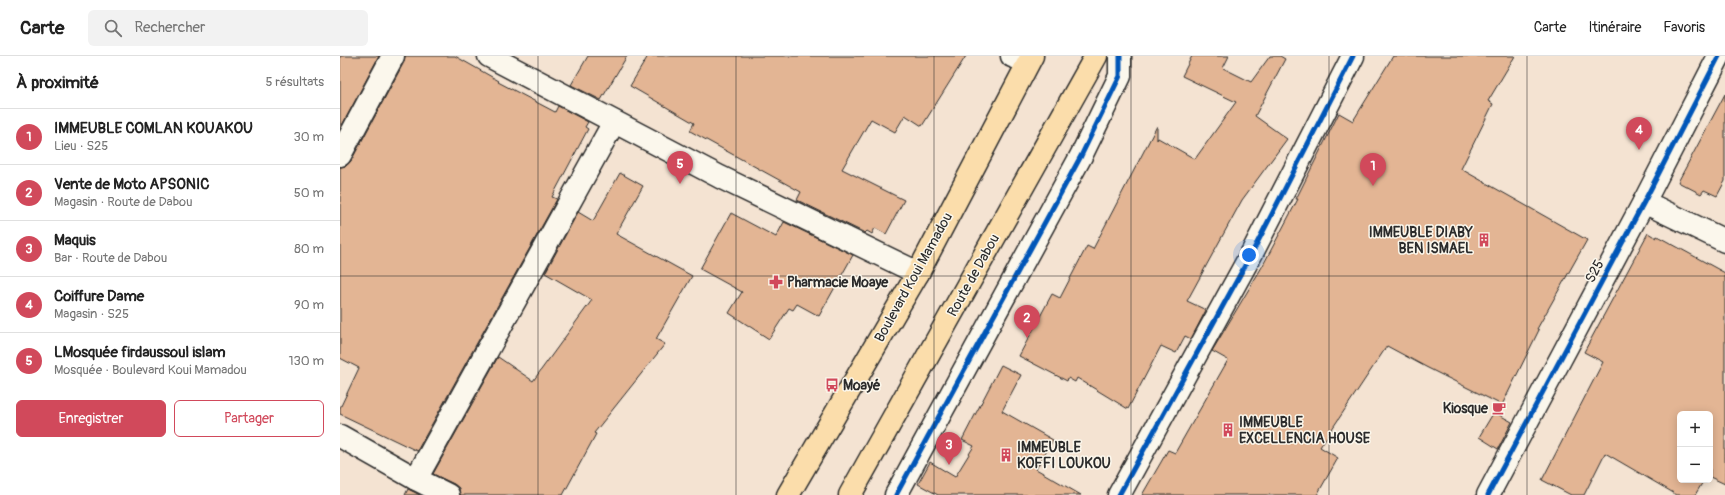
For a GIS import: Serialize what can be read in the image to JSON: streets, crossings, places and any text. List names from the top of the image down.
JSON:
{
  "streets": {
    "main road": ["Route de Dabou", "Boulevard Koui Mamadou"],
    "street": ["S25"]
  },
  "places": {
    "building": ["IMMEUBLE DIABY BEN ISMAEL", "IMMEUBLE EXCELLENCIA HOUSE", "IMMEUBLE KOFFI LOUKOU"],
    "pharmacy": ["Pharmacie Moaye"],
    "bus stop": ["Moayé"],
    "cafe": ["Kiosque"]
  },
  "page": {
    "header": "Carte",
    "search": "Rechercher",
    "nav": ["Carte", "Itinéraire", "Favoris"],
    "heading": ["À proximité", "5 résultats"],
    "list": [
      {
        "mark": "1",
        "name": "IMMEUBLE COMLAN KOUAKOU",
        "note": "Lieu · S25",
        "value": "30 m"
      },
      {
        "mark": "2",
        "name": "Vente de Moto APSONIC",
        "note": "Magasin · Route de Dabou",
        "value": "50 m"
      },
      {
        "mark": "3",
        "name": "Maquis",
        "note": "Bar · Route de Dabou",
        "value": "80 m"
      },
      {
        "mark": "4",
        "name": "Coiffure Dame",
        "note": "Magasin · S25",
        "value": "90 m"
      },
      {
        "mark": "5",
        "name": "LMosquée firdaussoul islam",
        "note": "Mosquée · Boulevard Koui Mamadou",
        "value": "130 m"
      }
    ],
    "pins": [
      "4",
      "5",
      "1",
      "2",
      "3"
    ],
    "buttons": ["Enregistrer", "Partager"],
    "map_buttons": ["+", "−"]
  }
}
